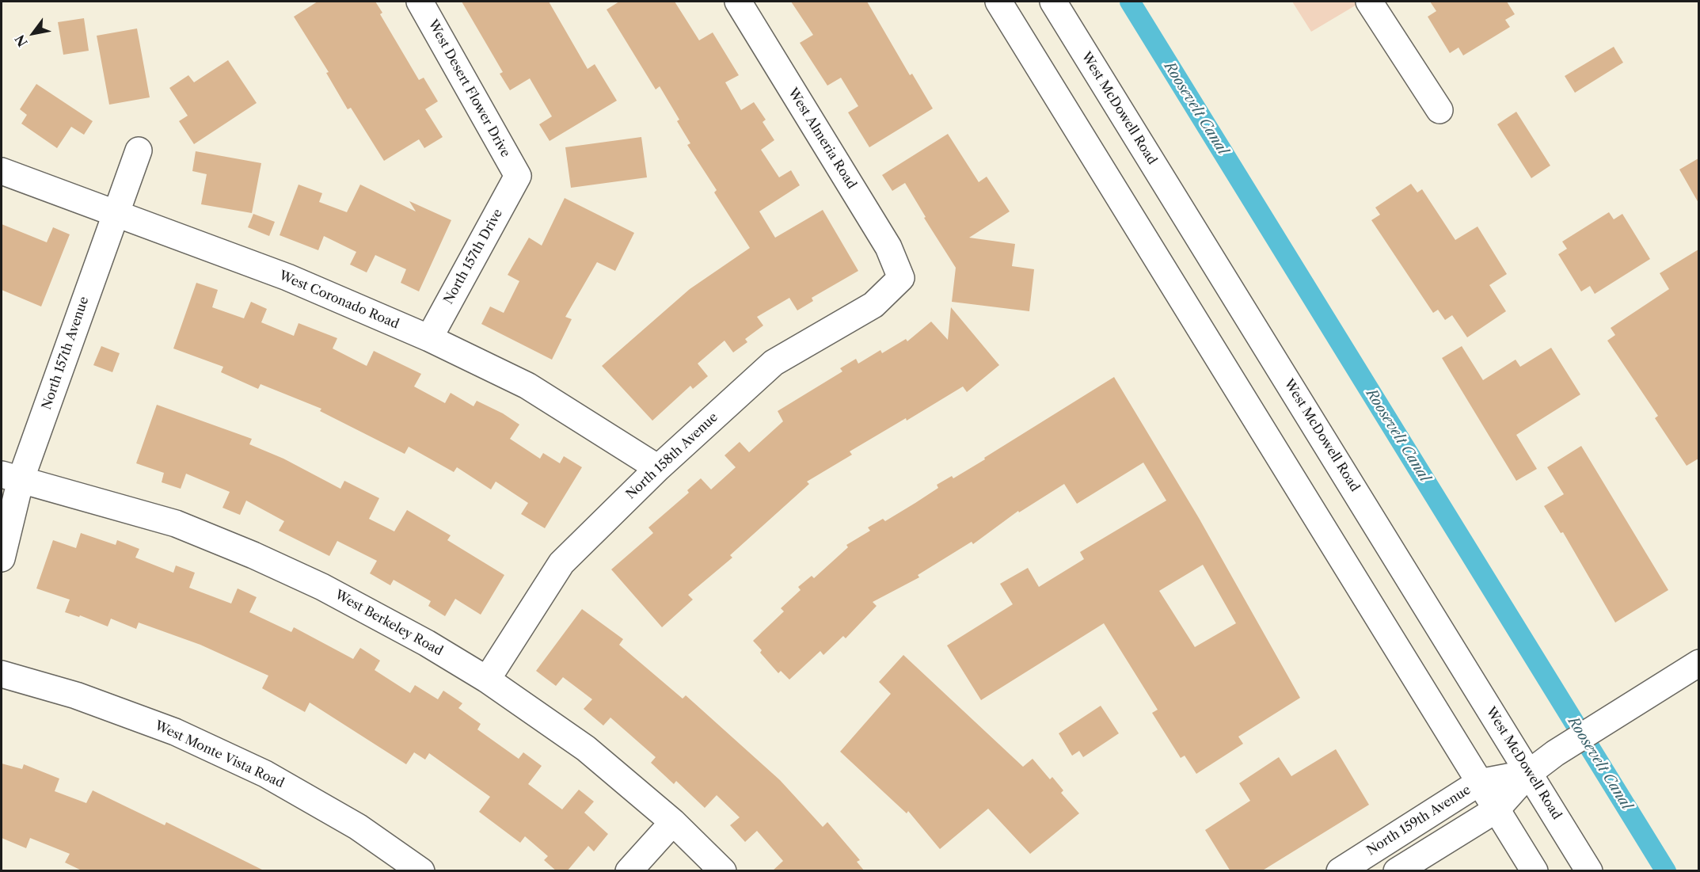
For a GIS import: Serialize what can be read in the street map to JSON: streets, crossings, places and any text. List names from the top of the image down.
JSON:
{
  "streets": {
    "street": [
      "West Desert Flower Drive",
      "West McDowell Road",
      "West Almeria Road",
      "North 157th Drive",
      "West Coronado Road",
      "North 157th Avenue",
      "North 158th Avenue",
      "West Berkeley Road",
      "West Monte Vista Road",
      "North 159th Avenue"
    ]
  },
  "crossings": [
    ["West Desert Flower Drive", "North 157th Drive"],
    ["West McDowell Road", "North 159th Avenue"],
    ["West Almeria Road", "North 158th Avenue"],
    ["North 157th Drive", "West Coronado Road"],
    ["West Coronado Road", "North 157th Avenue"],
    ["West Coronado Road", "North 158th Avenue"],
    ["North 157th Avenue", "West Berkeley Road"],
    ["North 158th Avenue", "West Berkeley Road"]
  ],
  "water": ["Roosevelt Canal"],
  "north": "bottom left"
}
